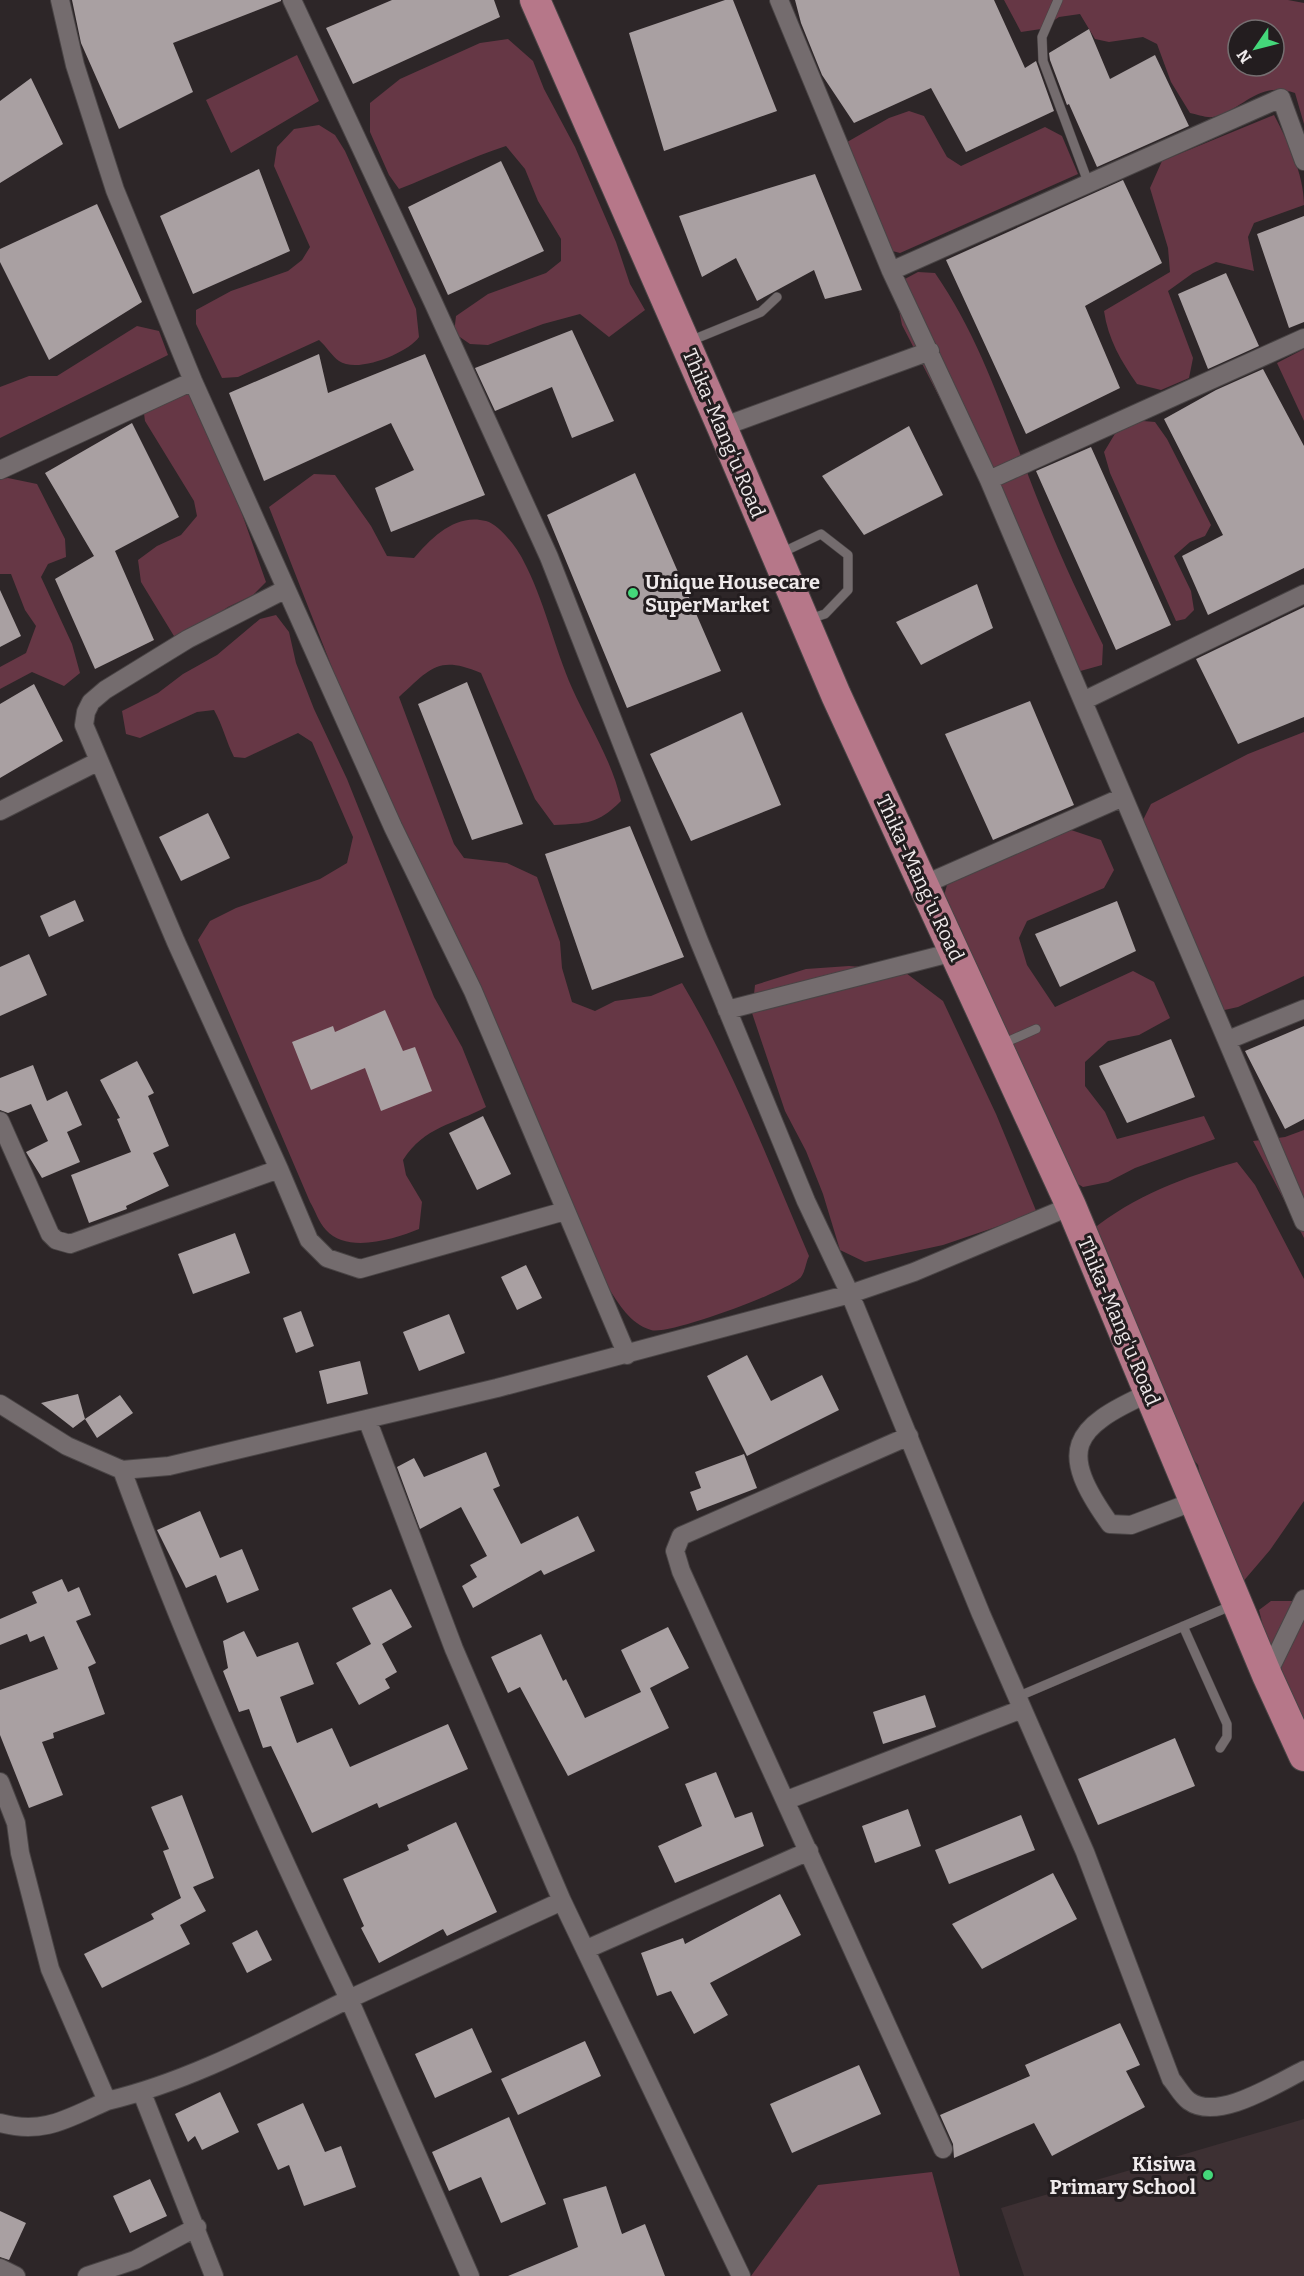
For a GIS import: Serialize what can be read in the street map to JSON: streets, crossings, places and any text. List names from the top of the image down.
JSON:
{
  "streets": {
    "highway": ["Thika-Mang'u Road"]
  },
  "places": ["Unique Housecare SuperMarket", "Kisiwa Primary School"],
  "north": "bottom left"
}
